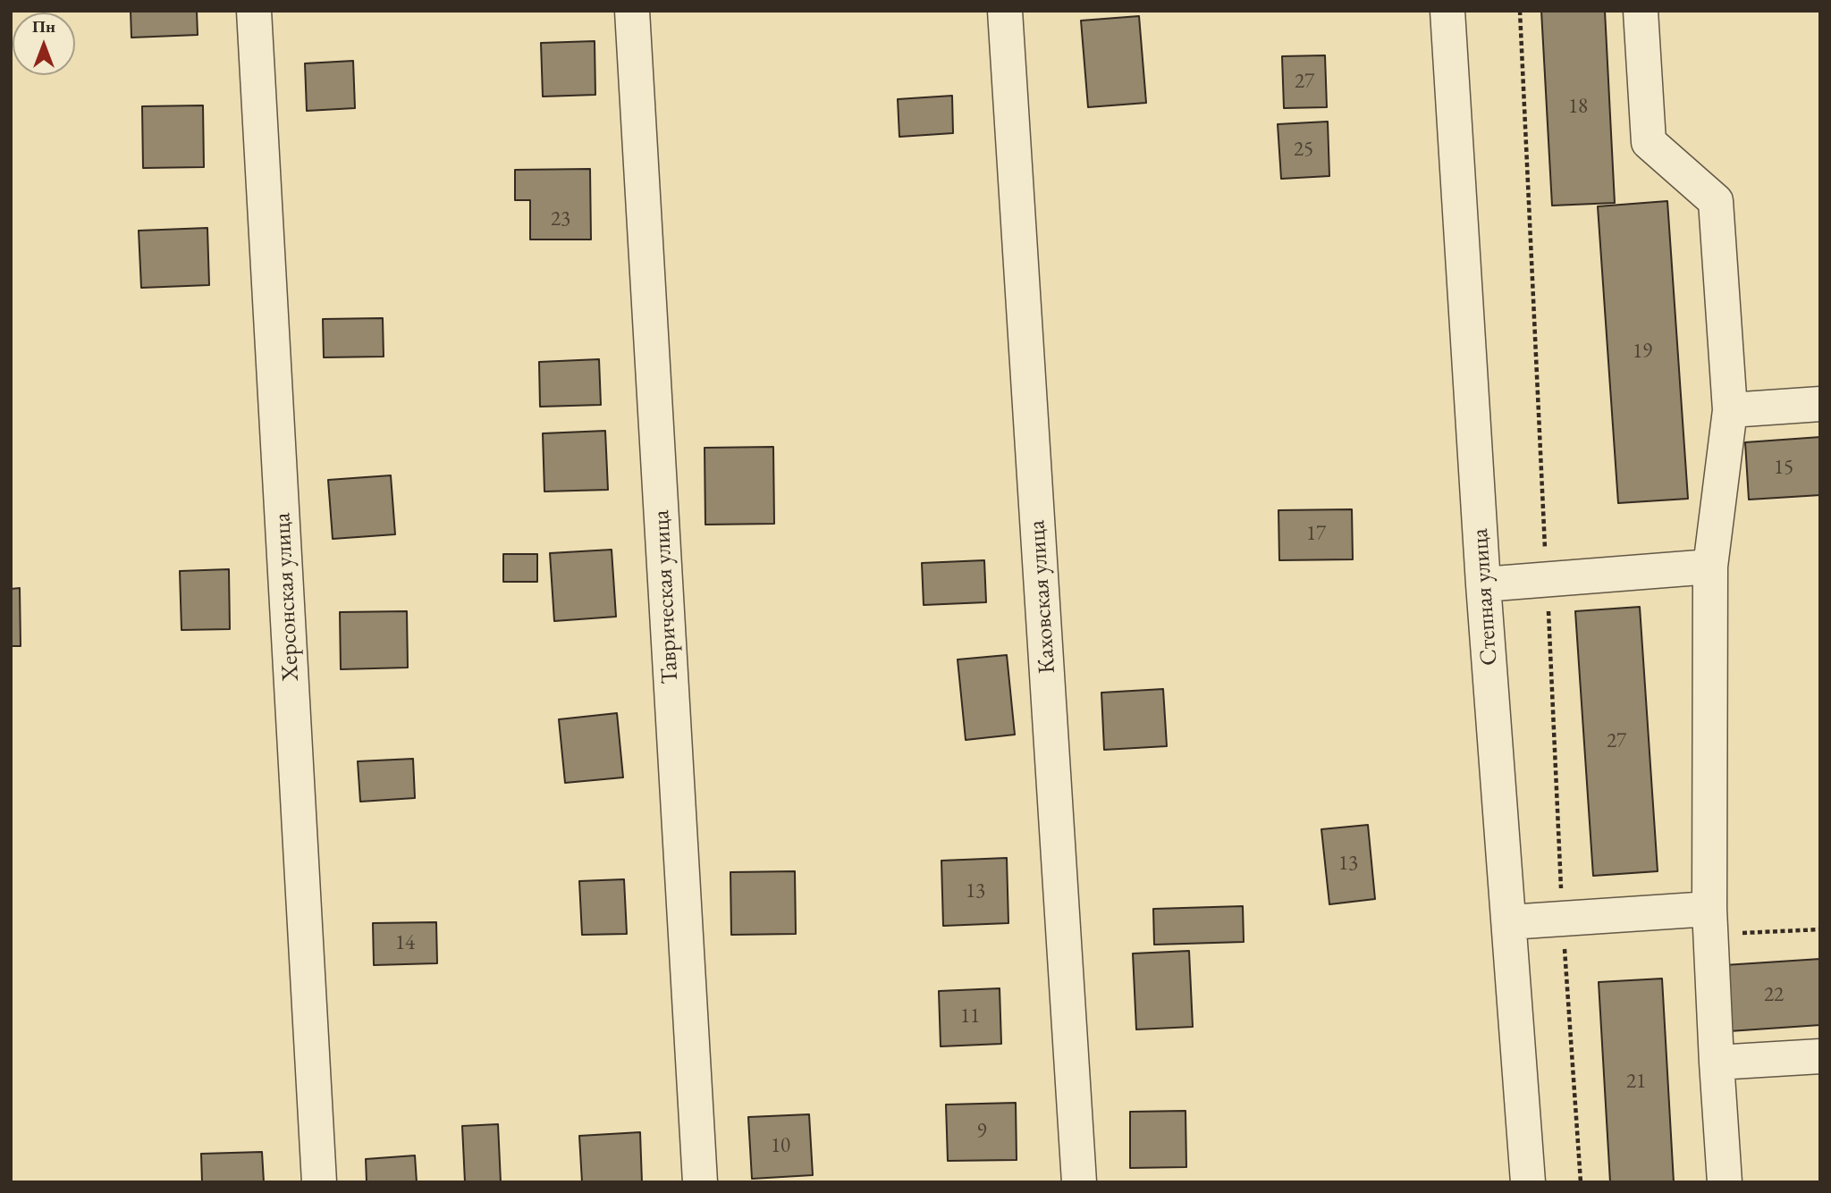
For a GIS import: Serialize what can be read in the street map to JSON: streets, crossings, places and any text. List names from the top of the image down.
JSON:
{
  "streets": {
    "street": [
      "Херсонская улица",
      "Таврическая улица",
      "Каховская улица",
      "Степная улица"
    ]
  },
  "house_numbers": [
    "27",
    "18",
    "25",
    "23",
    "19",
    "15",
    "17",
    "27",
    "13",
    "13",
    "14",
    "22",
    "11",
    "21",
    "9",
    "10"
  ],
  "north": "top"
}
